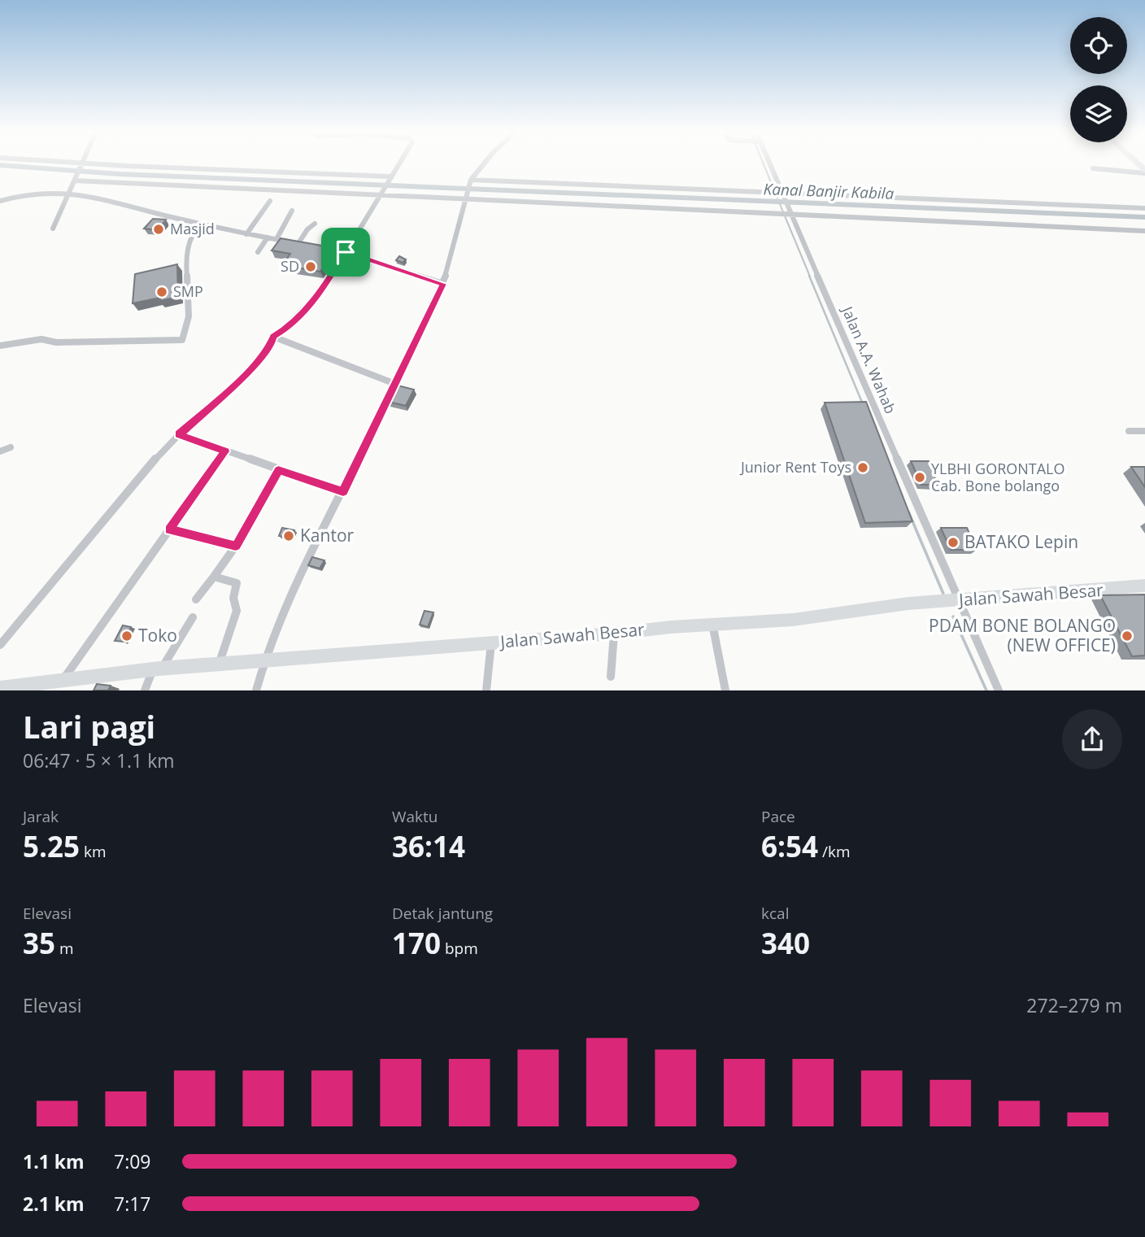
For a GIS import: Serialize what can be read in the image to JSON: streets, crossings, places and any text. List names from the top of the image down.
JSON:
{
  "streets": {
    "main road": ["Jalan Sawah Besar"],
    "street": ["Jalan A.A. Wahab"]
  },
  "crossings": [
    ["Jalan A.A. Wahab", "Jalan Sawah Besar"]
  ],
  "water": ["Kanal Banjir Kabila"],
  "places": [
    "Masjid",
    "SD",
    "SMP",
    "Junior Rent Toys",
    "YLBHI GORONTALO Cab. Bone bolango",
    "Kantor",
    "BATAKO Lepin",
    "Toko",
    "PDAM BONE BOLANGO (NEW OFFICE)"
  ],
  "page": {
    "heading": ["Lari pagi", "06:47 · 5 × 1.1 km"],
    "stats": [
      ["Jarak", "5.25 km"],
      ["Waktu", "36:14"],
      ["Pace", "6:54 /km"],
      ["Elevasi", "35 m"],
      ["Detak jantung", "170 bpm"],
      ["kcal", "340"]
    ],
    "chart": ["Elevasi", "272–279 m"],
    "list": [
      {
        "name": "1.1 km",
        "note": "7:09"
      },
      {
        "name": "2.1 km",
        "note": "7:17"
      }
    ]
  }
}
